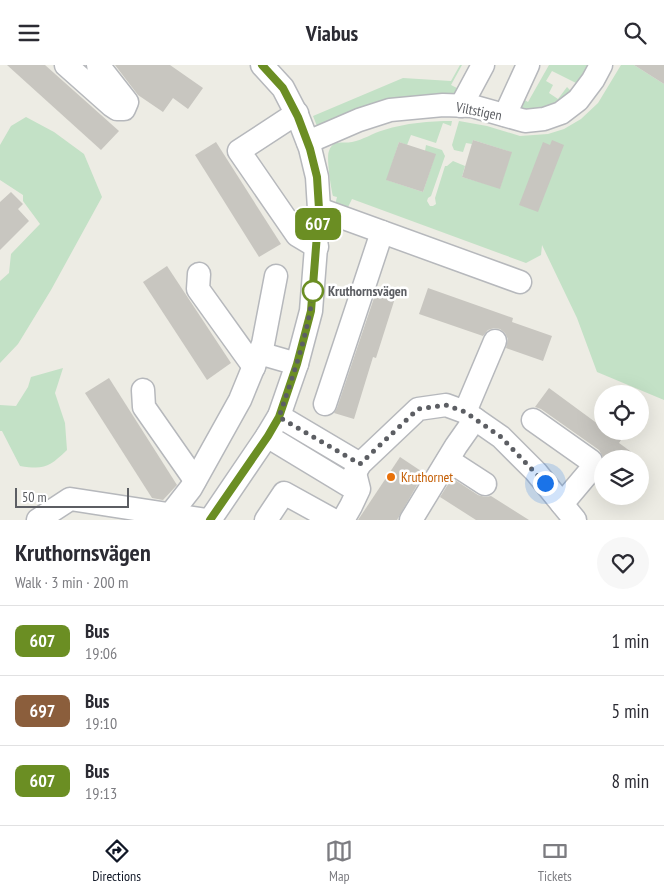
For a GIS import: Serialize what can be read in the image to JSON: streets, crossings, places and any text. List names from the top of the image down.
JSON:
{
  "streets": {
    "street": ["Viltstigen"]
  },
  "places": ["Kruthornsvägen", "Kruthornet"],
  "lines": ["bus line 607"],
  "scale_bar": "50 m",
  "page": {
    "header": "Viabus",
    "on_map": "607",
    "scale": "50 m",
    "heading": ["Kruthornsvägen", "Walk · 3 min · 200 m"],
    "list": [
      {
        "mark": "607",
        "name": "Bus",
        "note": "19:06",
        "value": "1 min"
      },
      {
        "mark": "697",
        "name": "Bus",
        "note": "19:10",
        "value": "5 min"
      },
      {
        "mark": "607",
        "name": "Bus",
        "note": "19:13",
        "value": "8 min"
      }
    ],
    "tabs": ["Directions", "Map", "Tickets"]
  }
}
